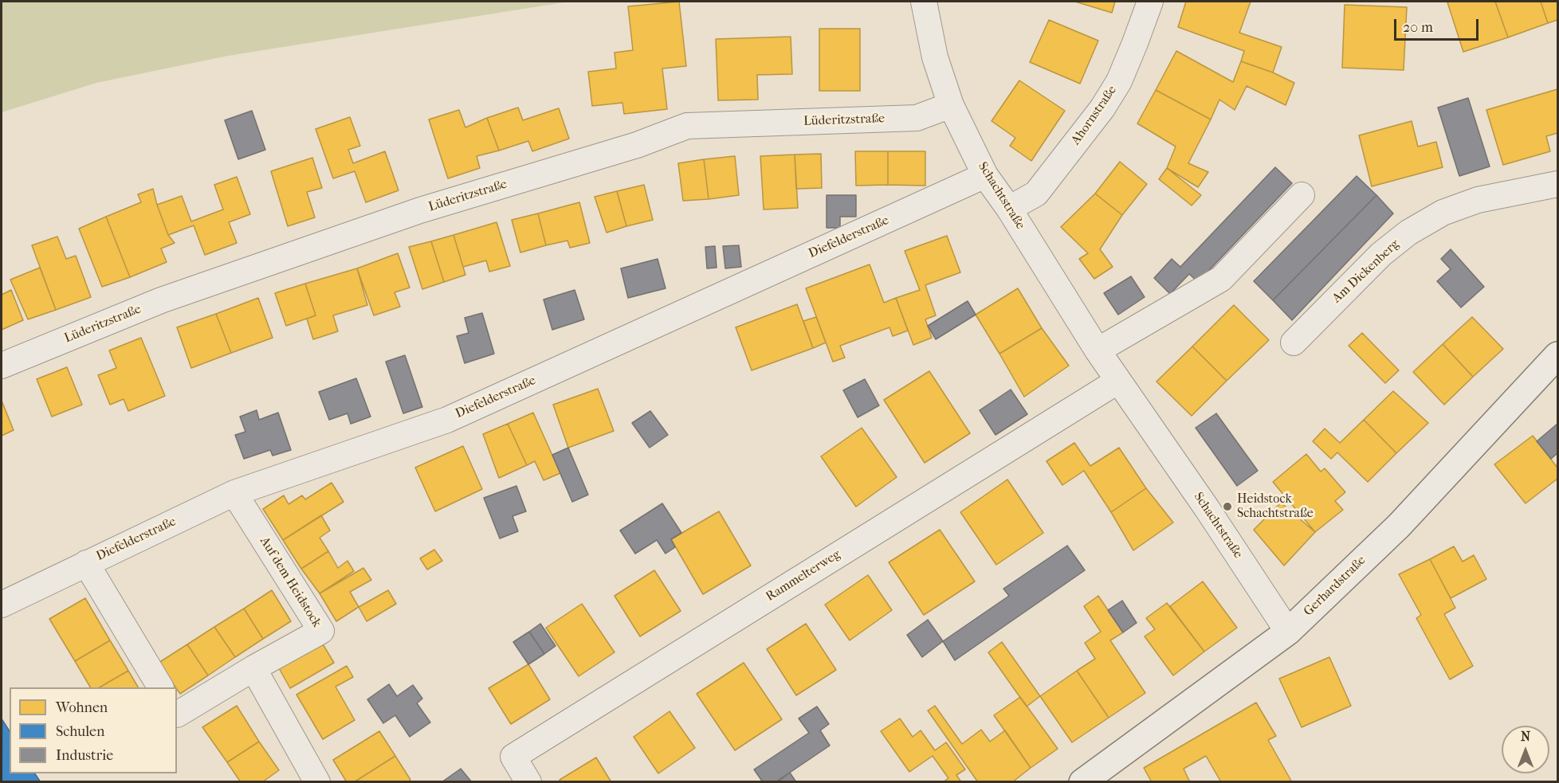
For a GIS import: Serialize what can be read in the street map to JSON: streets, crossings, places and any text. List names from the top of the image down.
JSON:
{
  "streets": {
    "street": [
      "Ahornstraße",
      "Lüderitzstraße",
      "Schachtstraße",
      "Diefelderstraße",
      "Am Dickenberg",
      "Rammelterweg",
      "Auf dem Heidstock",
      "Gerhardstraße"
    ]
  },
  "crossings": [
    ["Ahornstraße", "Schachtstraße"],
    ["Lüderitzstraße", "Schachtstraße"],
    ["Schachtstraße", "Diefelderstraße"],
    ["Schachtstraße", "Rammelterweg"],
    ["Schachtstraße", "Gerhardstraße"],
    ["Diefelderstraße", "Auf dem Heidstock"]
  ],
  "places": ["Heidstock Schachtstraße"],
  "legend": ["Wohnen", "Schulen", "Industrie"],
  "scale_bar": "20 m",
  "north": "top"
}
